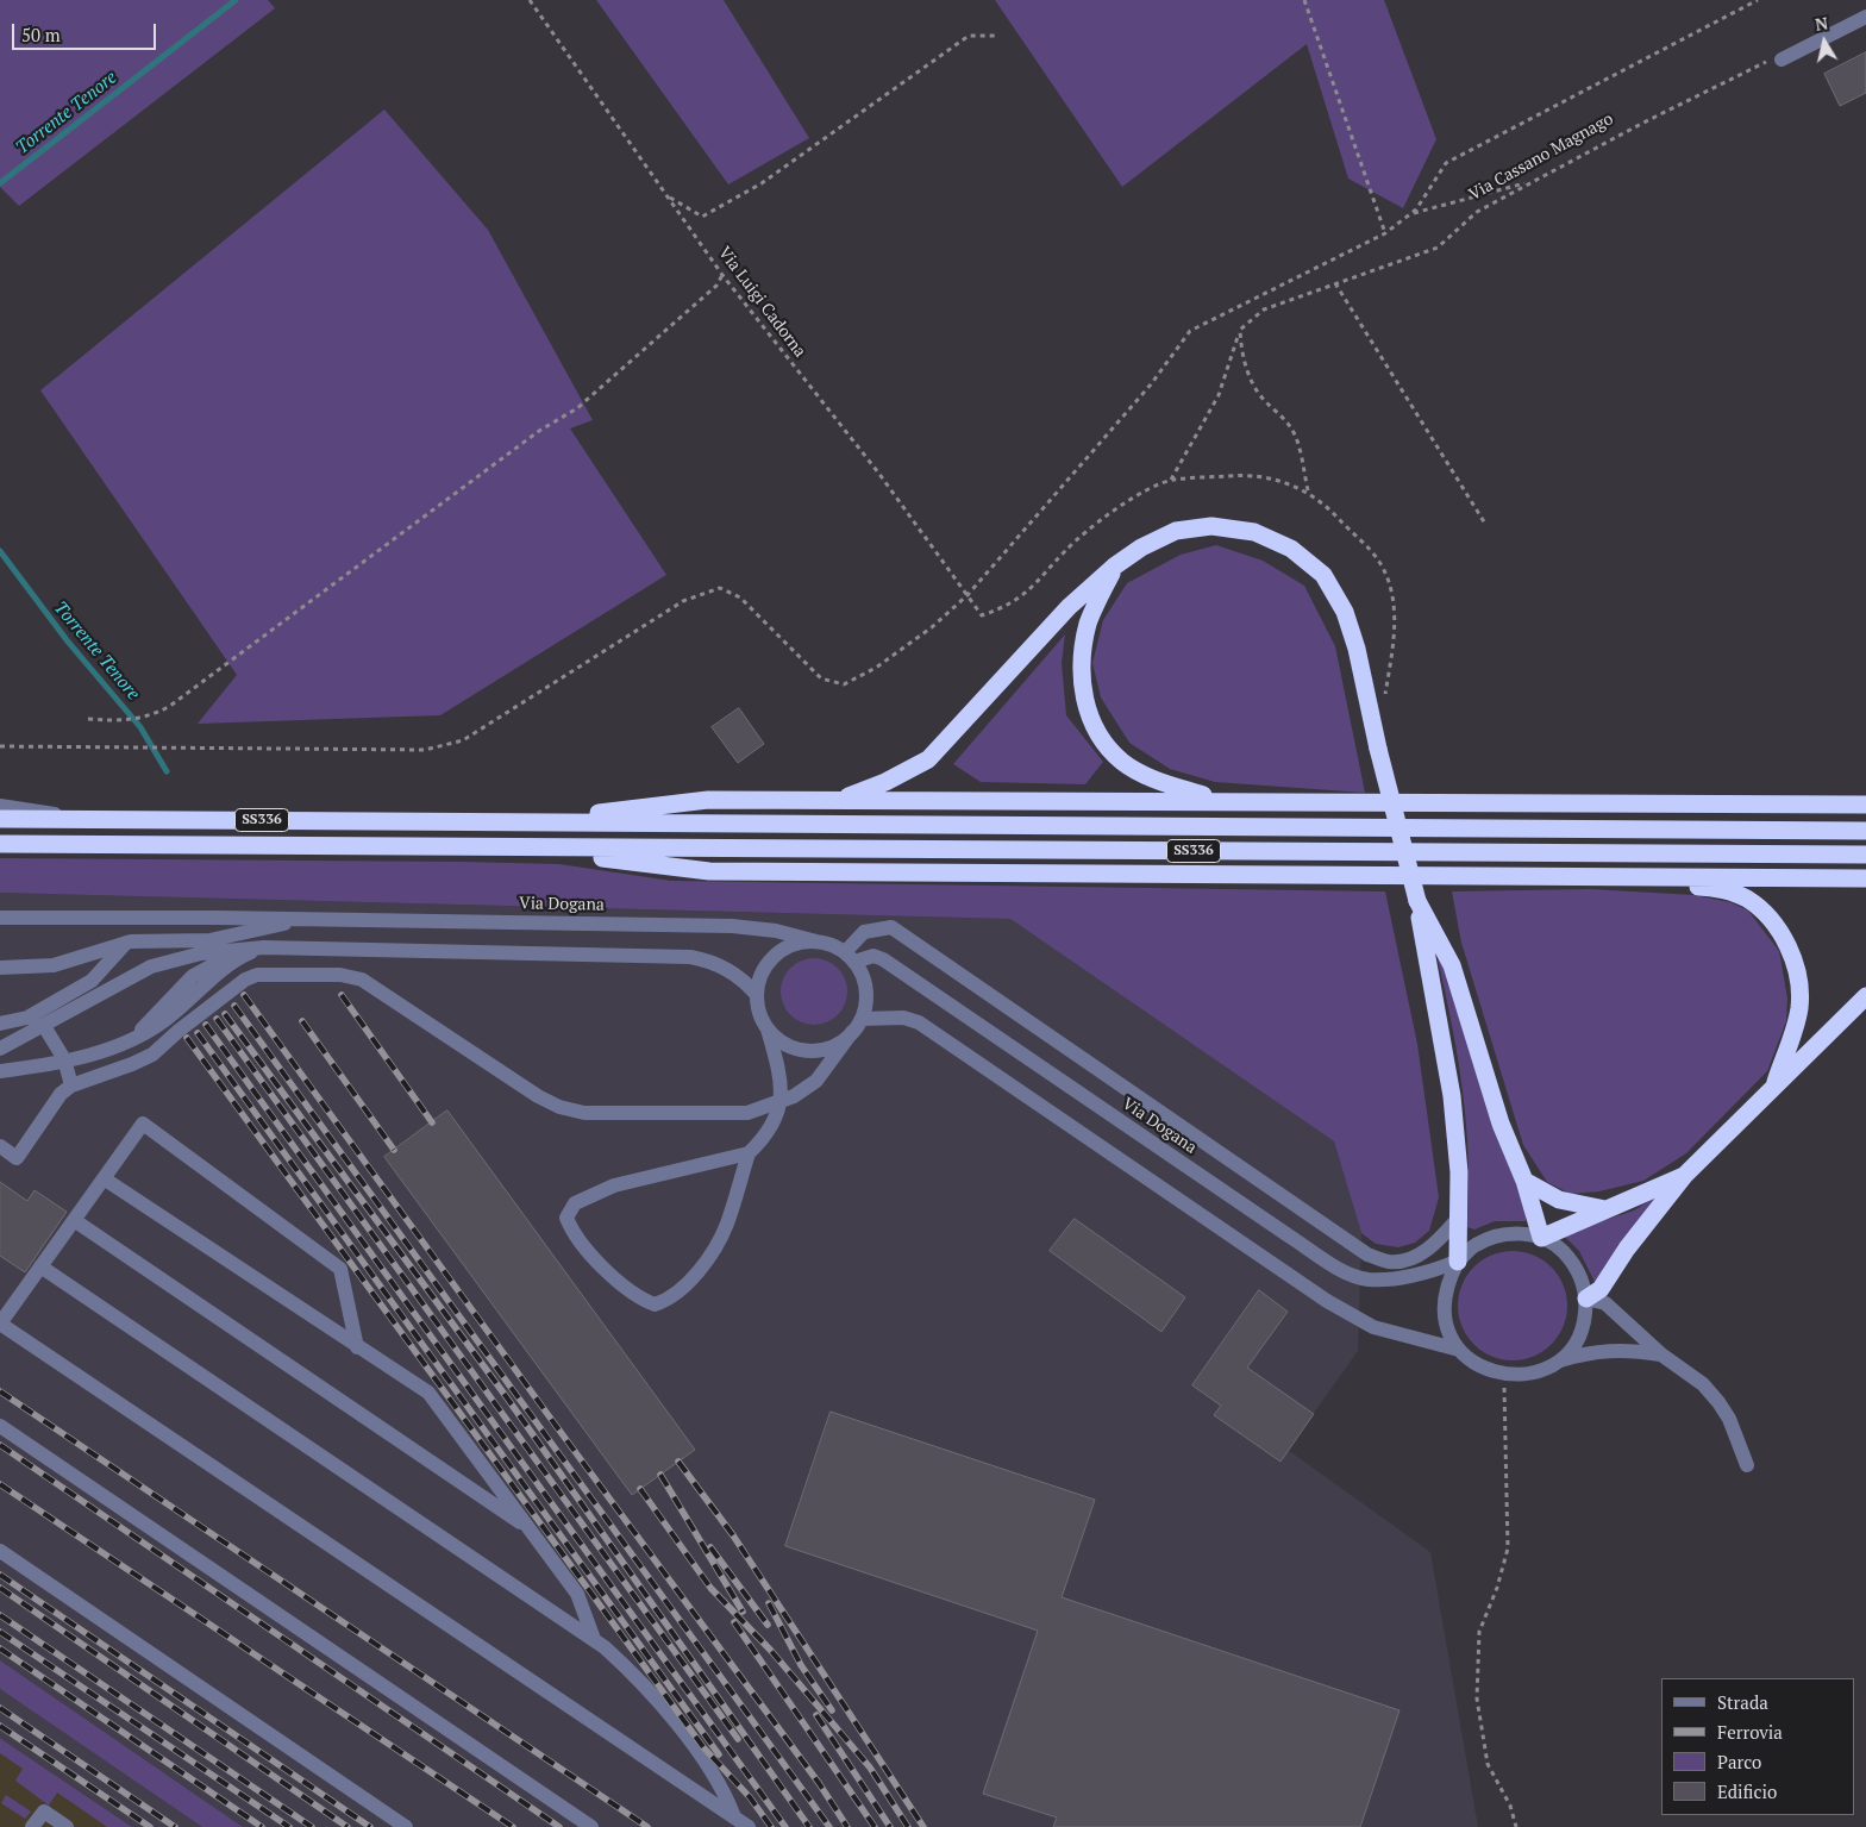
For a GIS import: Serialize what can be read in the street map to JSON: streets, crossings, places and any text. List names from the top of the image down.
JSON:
{
  "streets": {
    "highway": ["SS336"],
    "street": ["Via Dogana"],
    "path": ["Via Cassano Magnago", "Via Luigi Cadorna"]
  },
  "water": ["Torrente Tenore"],
  "legend": [
    "Strada",
    "Ferrovia",
    "Parco",
    "Edificio"
  ],
  "scale_bar": "50 m",
  "north": "top"
}
